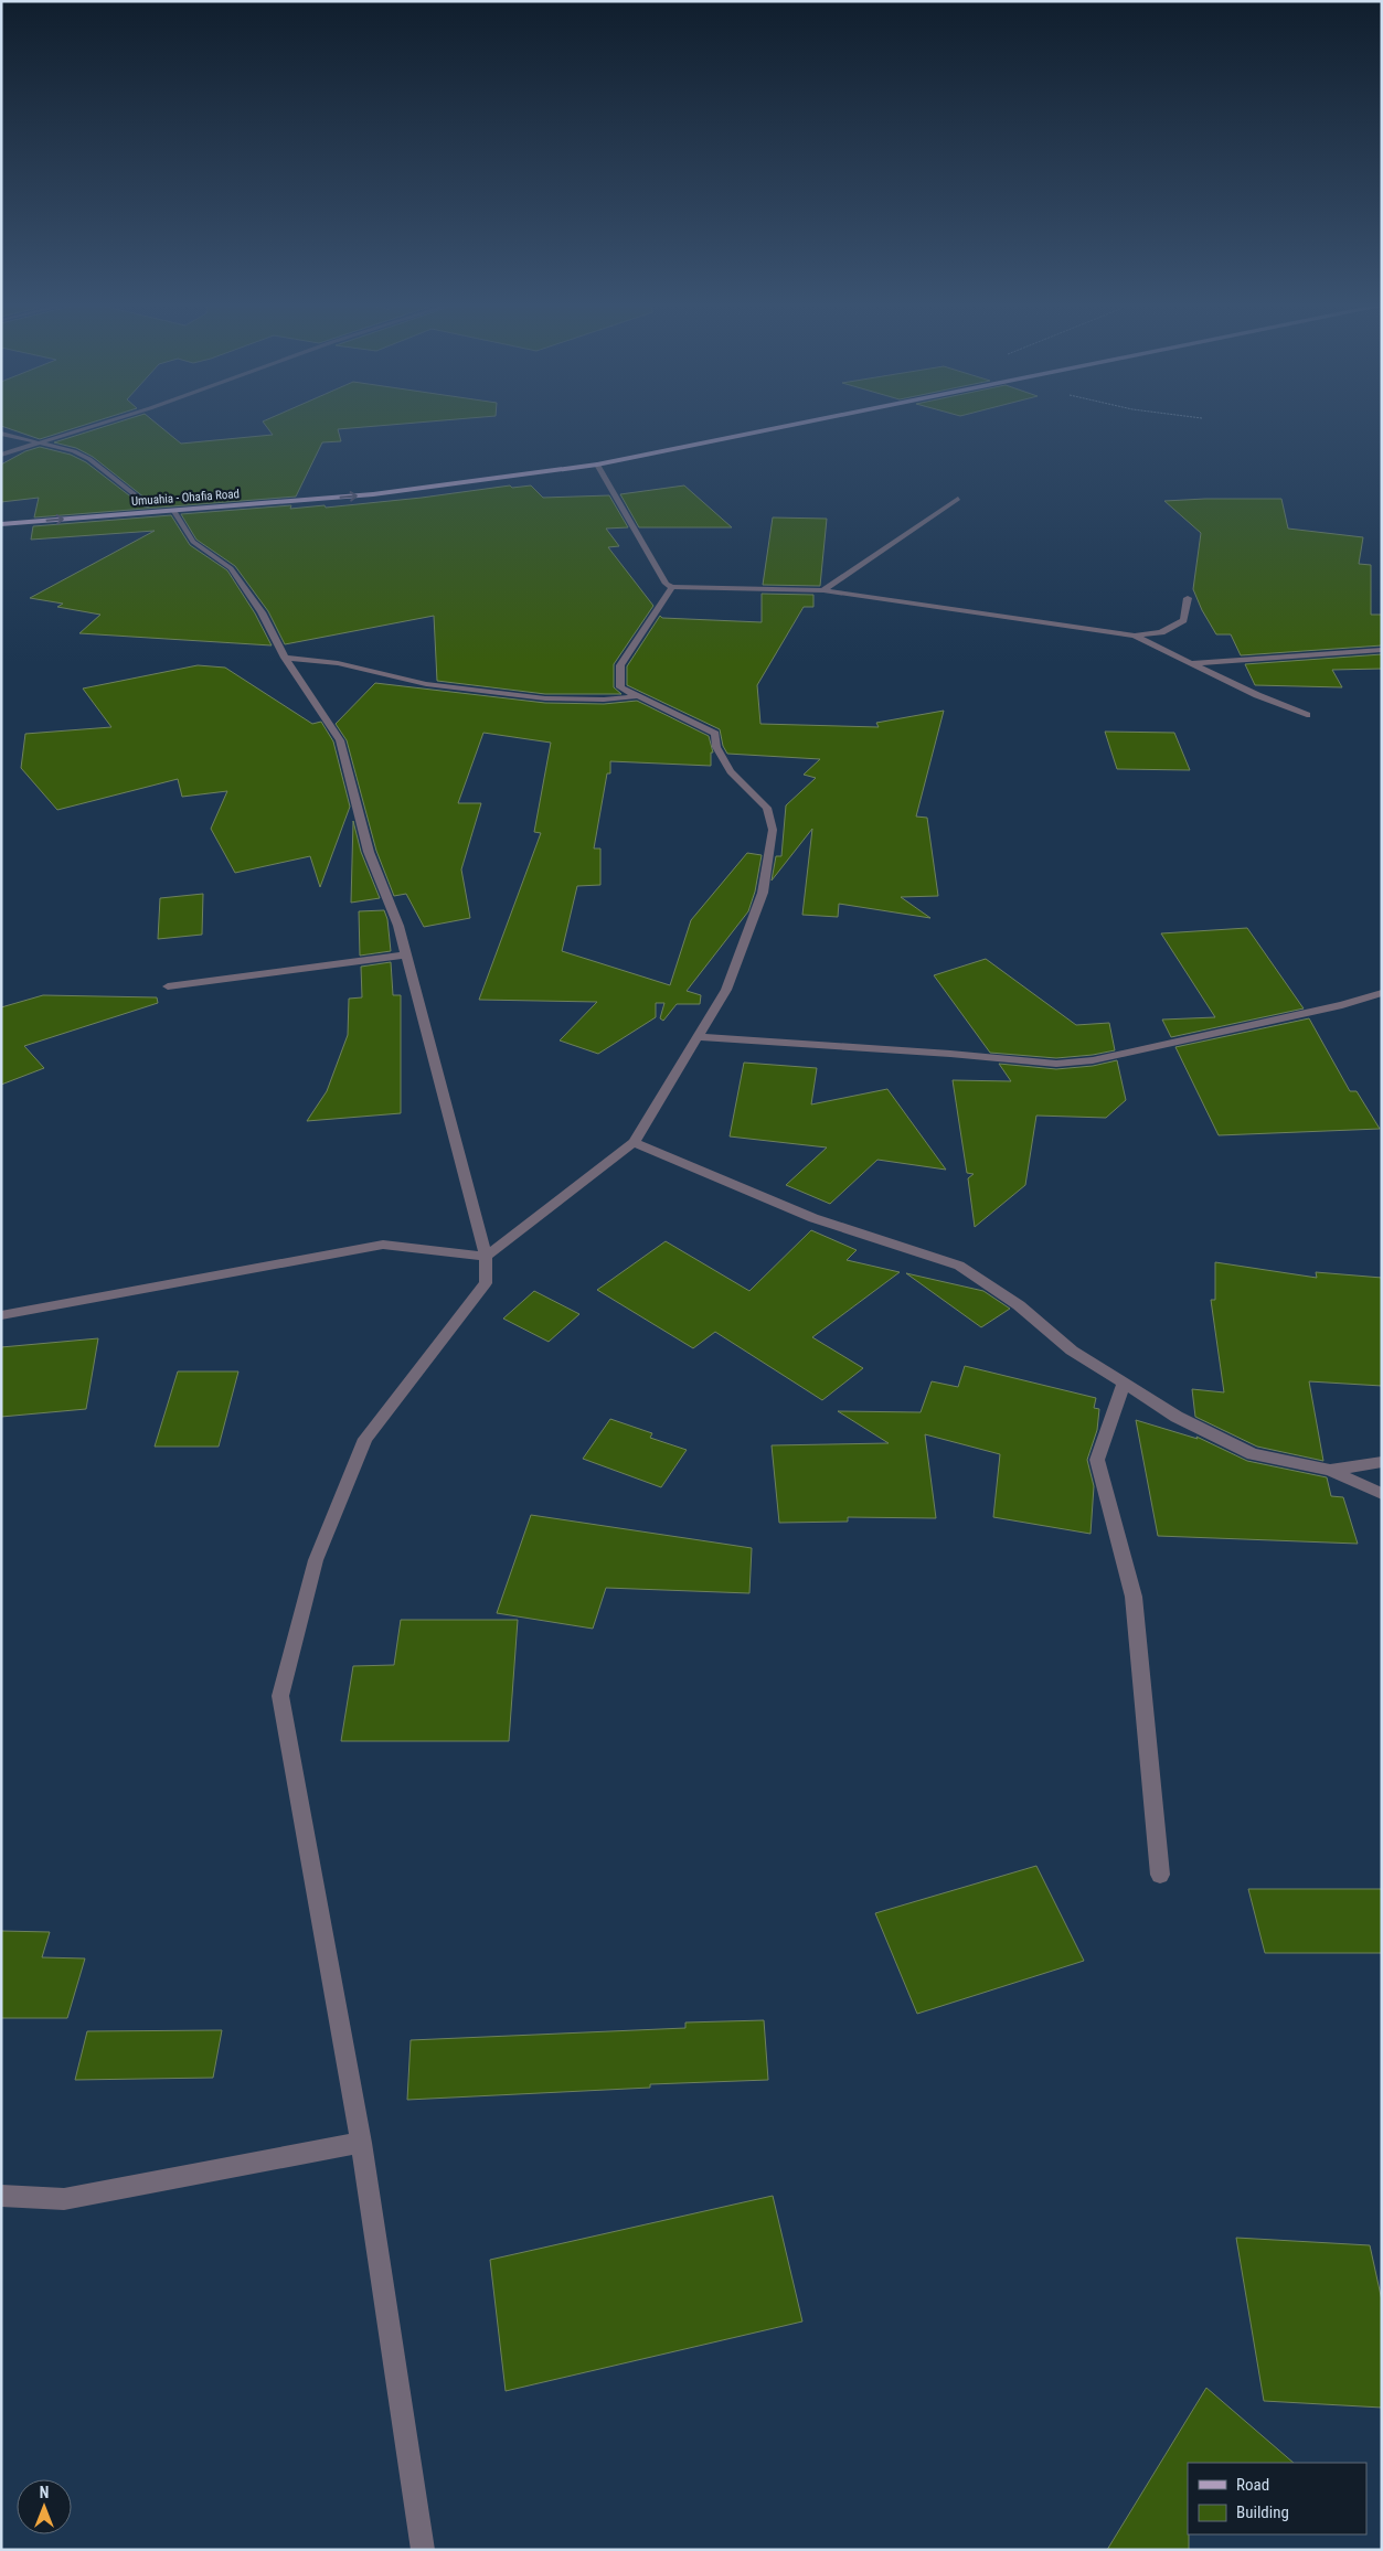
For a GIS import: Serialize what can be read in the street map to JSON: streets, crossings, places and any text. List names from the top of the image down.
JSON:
{
  "streets": {
    "main road": ["Umuahia - Ohafia Road"]
  },
  "legend": ["Road", "Building"],
  "north": "top"
}
